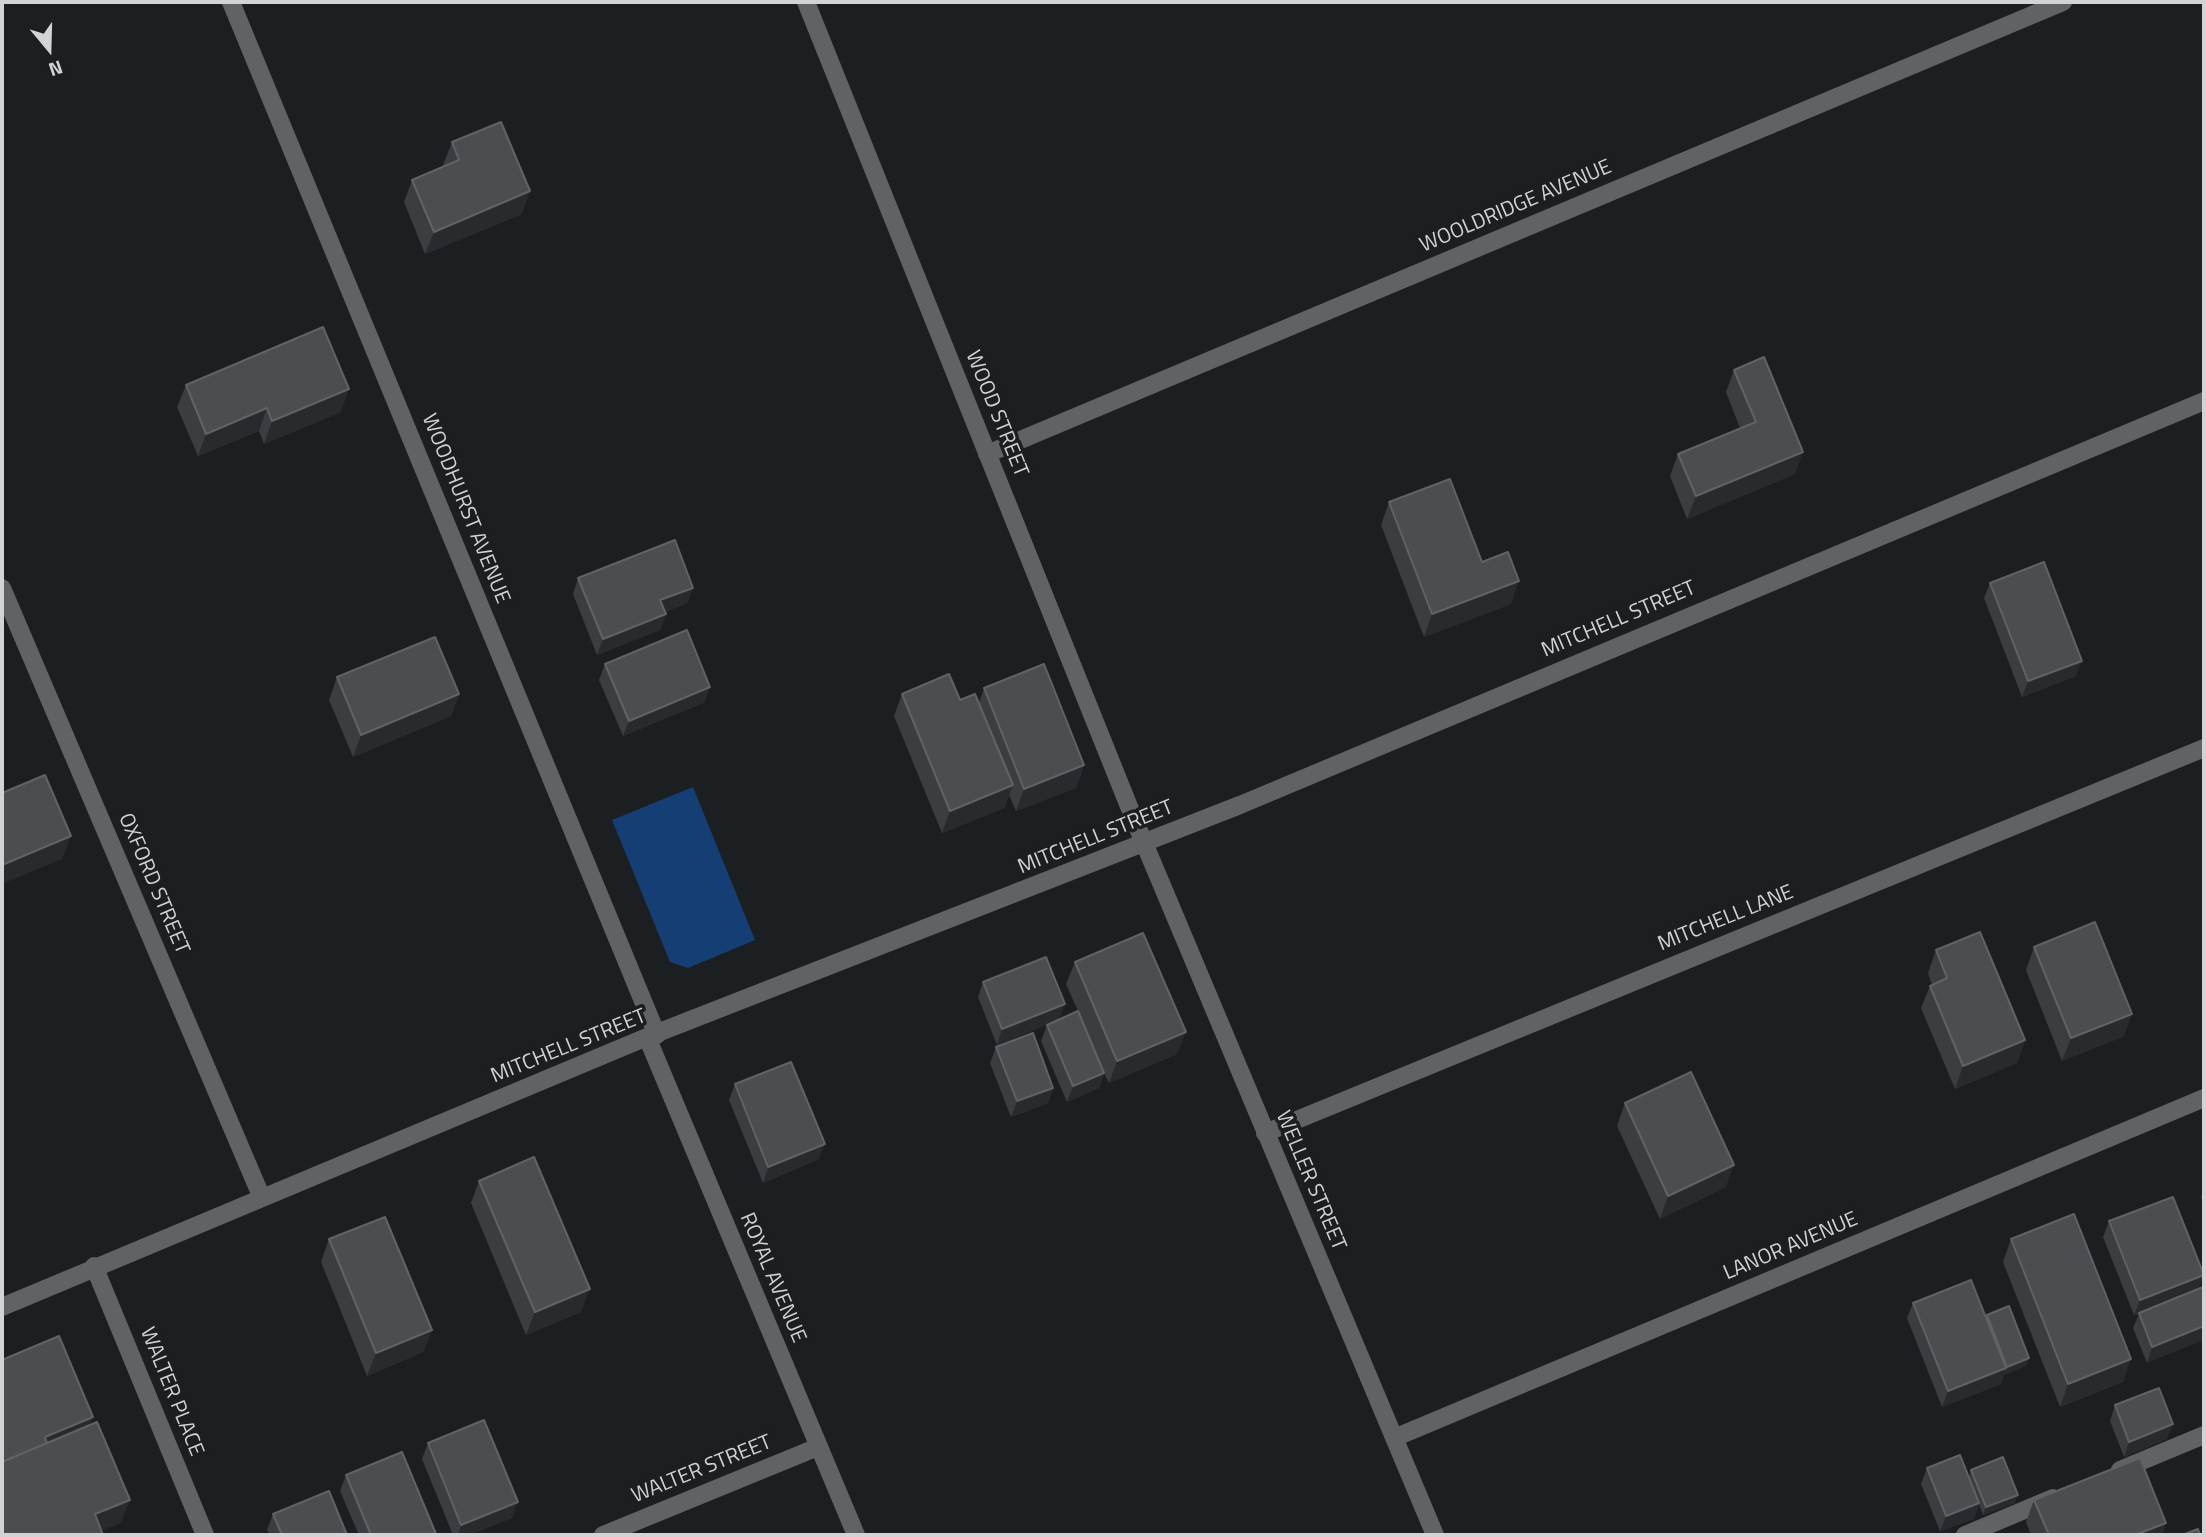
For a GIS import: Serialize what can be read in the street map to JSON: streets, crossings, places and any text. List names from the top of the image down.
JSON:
{
  "streets": {
    "street": [
      "WOOLDRIDGE AVENUE",
      "WOOD STREET",
      "WOODHURST AVENUE",
      "MITCHELL STREET",
      "OXFORD STREET",
      "MITCHELL LANE",
      "WELLER STREET",
      "LANOR AVENUE",
      "ROYAL AVENUE",
      "WALTER PLACE",
      "WALTER STREET"
    ]
  },
  "crossings": [
    ["WOOLDRIDGE AVENUE", "WOOD STREET"],
    ["WOOD STREET", "MITCHELL STREET"],
    ["WOOD STREET", "WELLER STREET"],
    ["WOODHURST AVENUE", "MITCHELL STREET"],
    ["WOODHURST AVENUE", "ROYAL AVENUE"],
    ["MITCHELL STREET", "OXFORD STREET"],
    ["MITCHELL STREET", "WELLER STREET"],
    ["MITCHELL STREET", "ROYAL AVENUE"],
    ["MITCHELL STREET", "WALTER PLACE"],
    ["MITCHELL LANE", "WELLER STREET"],
    ["WELLER STREET", "LANOR AVENUE"],
    ["ROYAL AVENUE", "WALTER STREET"]
  ],
  "north": "bottom"
}
